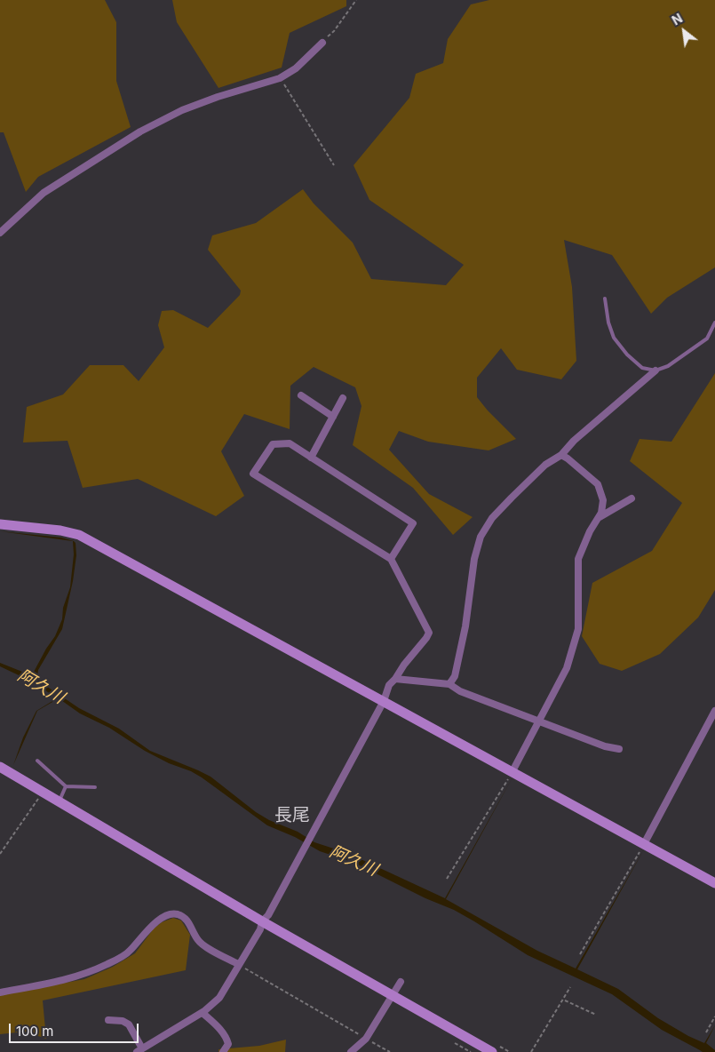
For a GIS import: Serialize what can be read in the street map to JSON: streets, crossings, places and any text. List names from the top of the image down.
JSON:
{
  "districts": ["長尾"],
  "water": ["阿久川"],
  "scale_bar": "100 m",
  "north": "top left"
}
